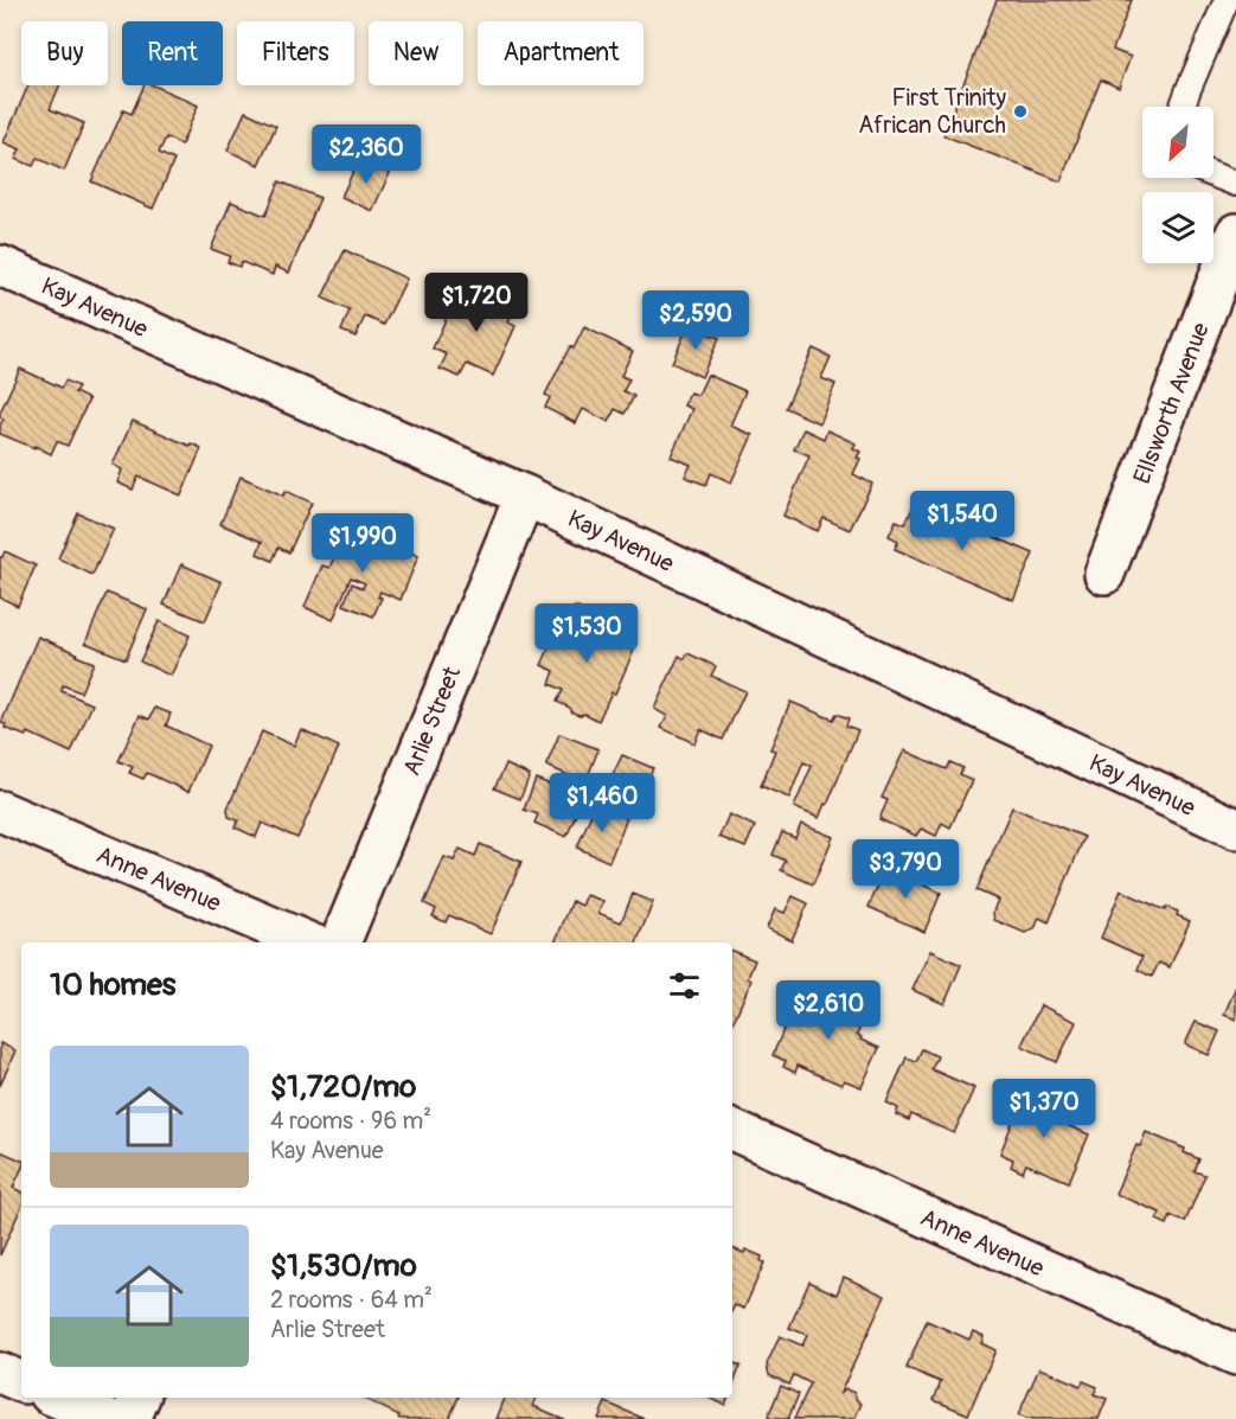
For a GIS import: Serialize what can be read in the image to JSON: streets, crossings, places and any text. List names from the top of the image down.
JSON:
{
  "streets": {
    "street": [
      "Kay Avenue",
      "Ellsworth Avenue",
      "Arlie Street",
      "Anne Avenue"
    ]
  },
  "crossings": [
    ["Kay Avenue", "Arlie Street"]
  ],
  "places": ["First Trinity African Church"],
  "north": "bottom left",
  "page": {
    "chip": [
      "Buy",
      "Rent",
      "Filters",
      "New",
      "Apartment"
    ],
    "price": [
      "$2,360",
      "$1,720",
      "$2,590",
      "$1,540",
      "$1,990",
      "$1,530",
      "$1,460",
      "$3,790",
      "$2,610",
      "$1,370"
    ],
    "heading": "10 homes",
    "list": [
      {
        "name": "$1,720/mo",
        "note": "4 rooms · 96 m² · Kay Avenue"
      },
      {
        "name": "$1,530/mo",
        "note": "2 rooms · 64 m² · Arlie Street"
      }
    ]
  }
}
